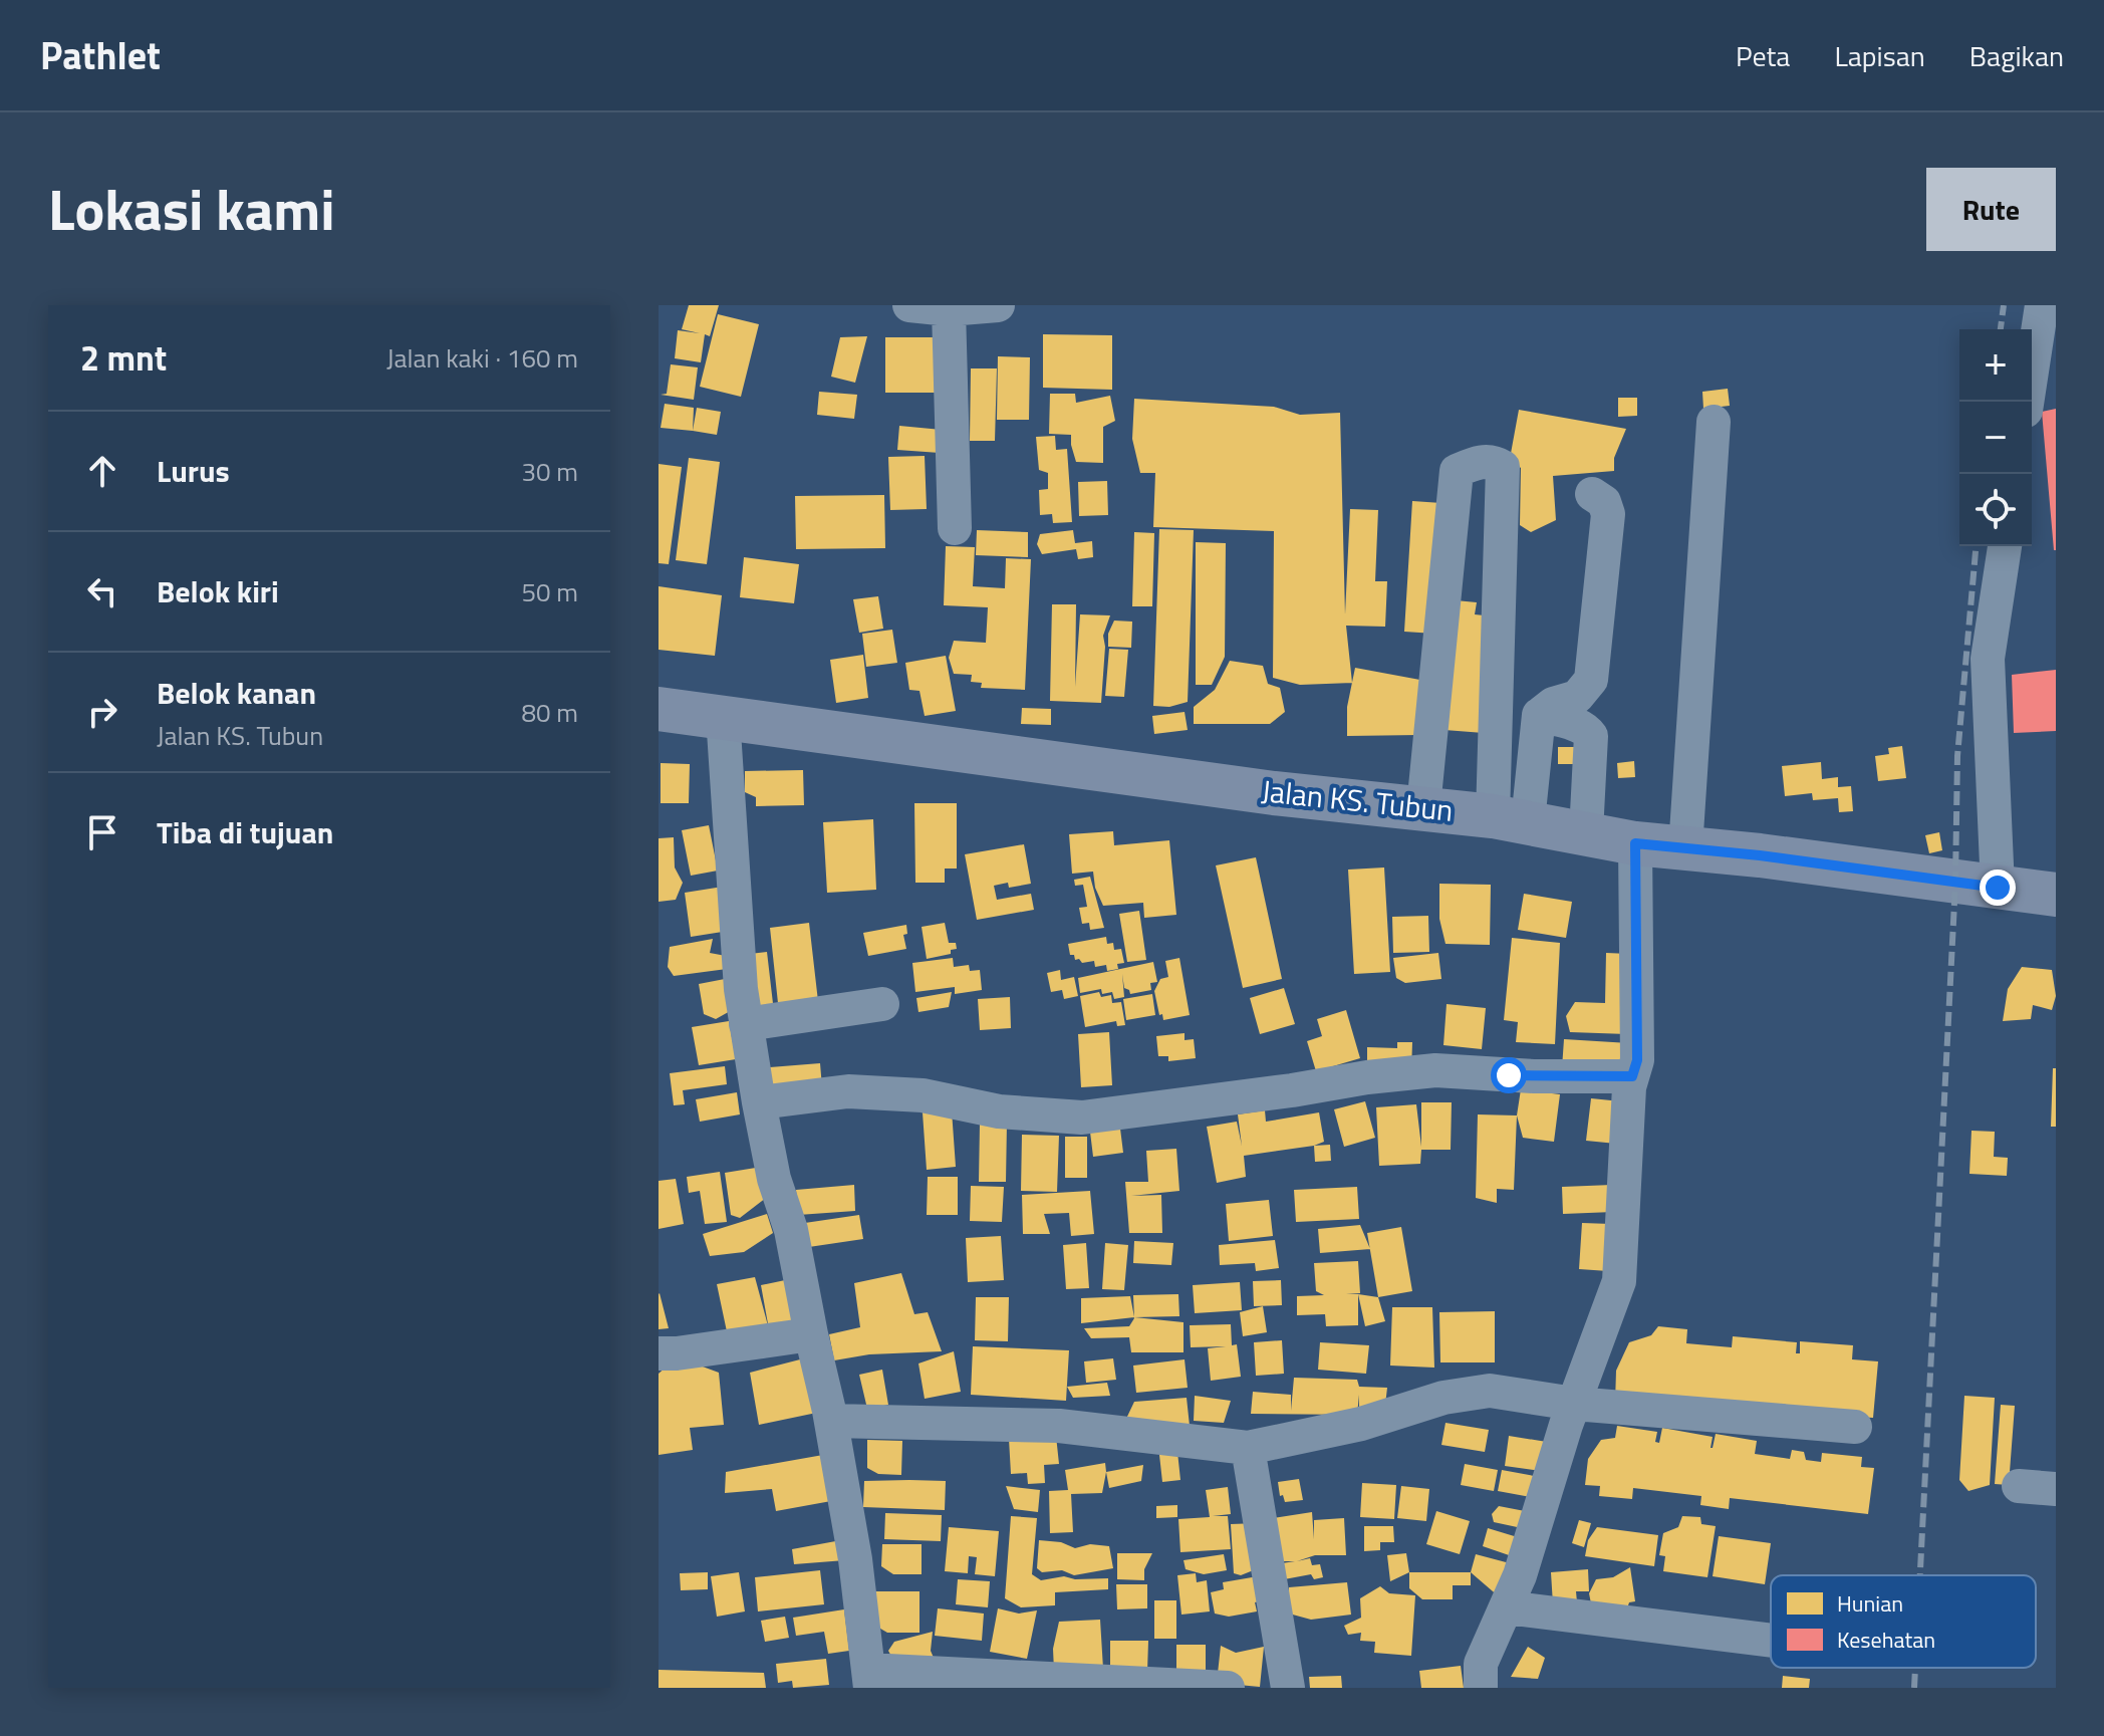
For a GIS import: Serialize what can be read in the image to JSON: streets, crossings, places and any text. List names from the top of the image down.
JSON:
{
  "streets": {
    "main road": ["Jalan KS. Tubun"]
  },
  "legend": ["Hunian", "Kesehatan"],
  "page": {
    "header": "Pathlet",
    "nav": ["Peta", "Lapisan", "Bagikan"],
    "title": "Lokasi kami",
    "buttons": "Rute",
    "heading": ["2 mnt", "Jalan kaki · 160 m"],
    "map_buttons": ["+", "−"],
    "list": [
      ["Lurus", "30 m"],
      ["Belok kiri", "50 m"],
      ["Belok kanan", "Jalan KS. Tubun", "80 m"],
      "Tiba di tujuan"
    ]
  }
}
